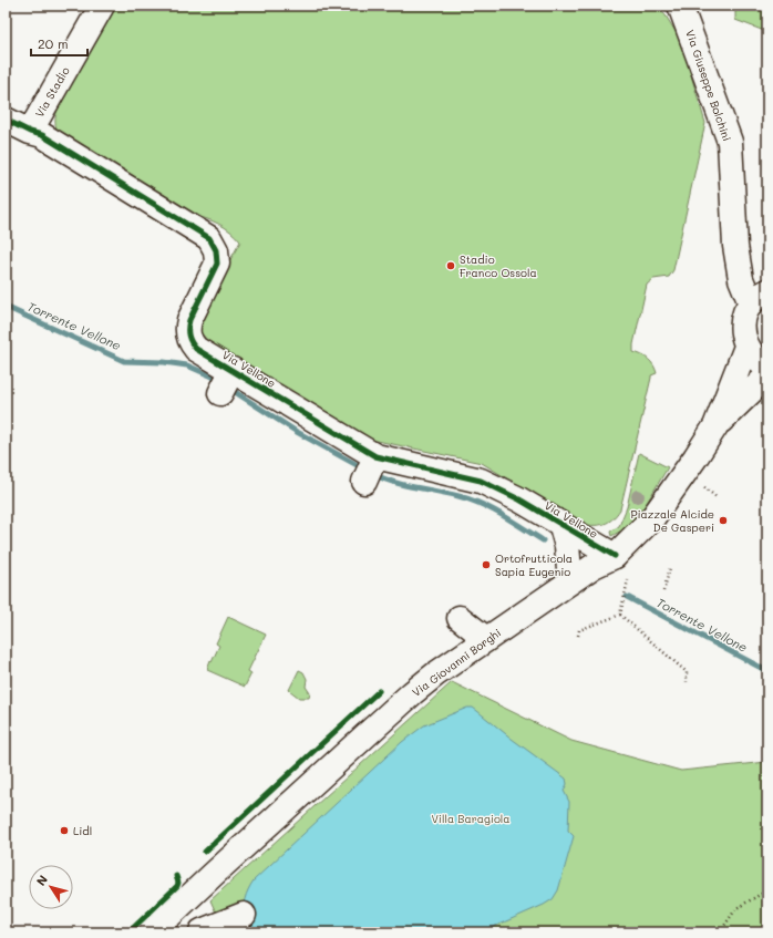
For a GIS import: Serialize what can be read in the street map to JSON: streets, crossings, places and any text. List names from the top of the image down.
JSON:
{
  "streets": {
    "main road": [
      "Via Giuseppe Bolchini",
      "Via Stadio",
      "Via Vellone",
      "Via Giovanni Borghi"
    ]
  },
  "crossings": [
    ["Via Stadio", "Via Vellone"],
    ["Via Vellone", "Via Giovanni Borghi"]
  ],
  "water": ["Torrente Vellone"],
  "parks": ["Villa Baragiola"],
  "places": [
    "Stadio Franco Ossola",
    "Piazzale Alcide De Gasperi",
    "Ortofrutticola Sapia Eugenio",
    "Lidl"
  ],
  "scale_bar": "20 m",
  "north": "top left"
}
